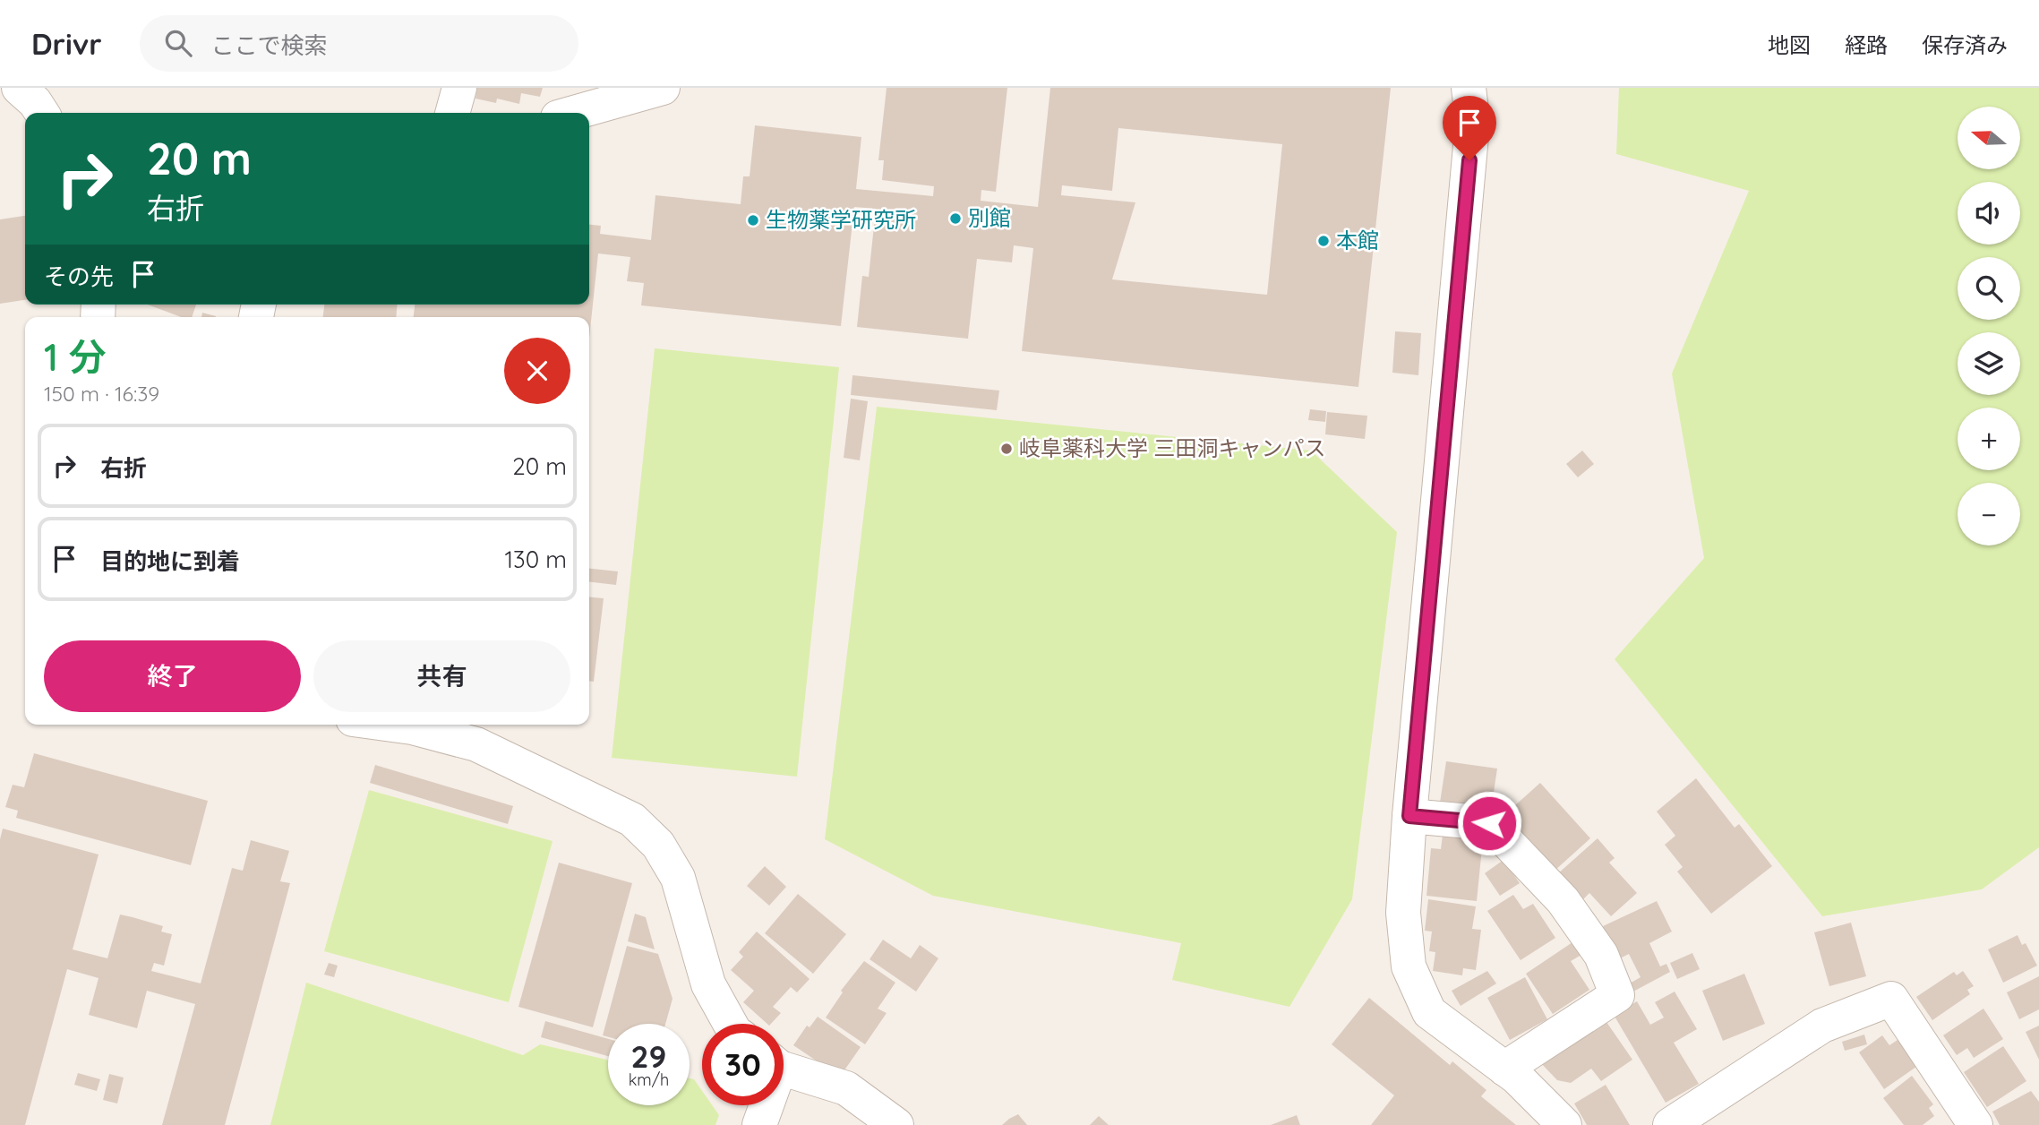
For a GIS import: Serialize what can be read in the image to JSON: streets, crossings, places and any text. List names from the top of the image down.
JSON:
{
  "places": [
    "別館",
    "生物薬学研究所",
    "本館",
    "岐阜薬科大学 三田洞キャンパス"
  ],
  "north": "left",
  "page": {
    "header": "Drivr",
    "search": "ここで検索",
    "nav": ["地図", "経路", "保存済み"],
    "map_buttons": ["+", "−"],
    "turn": ["20 m", "右折"],
    "then": "その先",
    "heading": ["1 分", "150 m · 16:39"],
    "list": [
      {
        "name": "右折",
        "value": "20 m"
      },
      {
        "name": "目的地に到着",
        "value": "130 m"
      }
    ],
    "buttons": ["終了", "共有"],
    "speed": "29 km/h",
    "limit": "30"
  }
}
